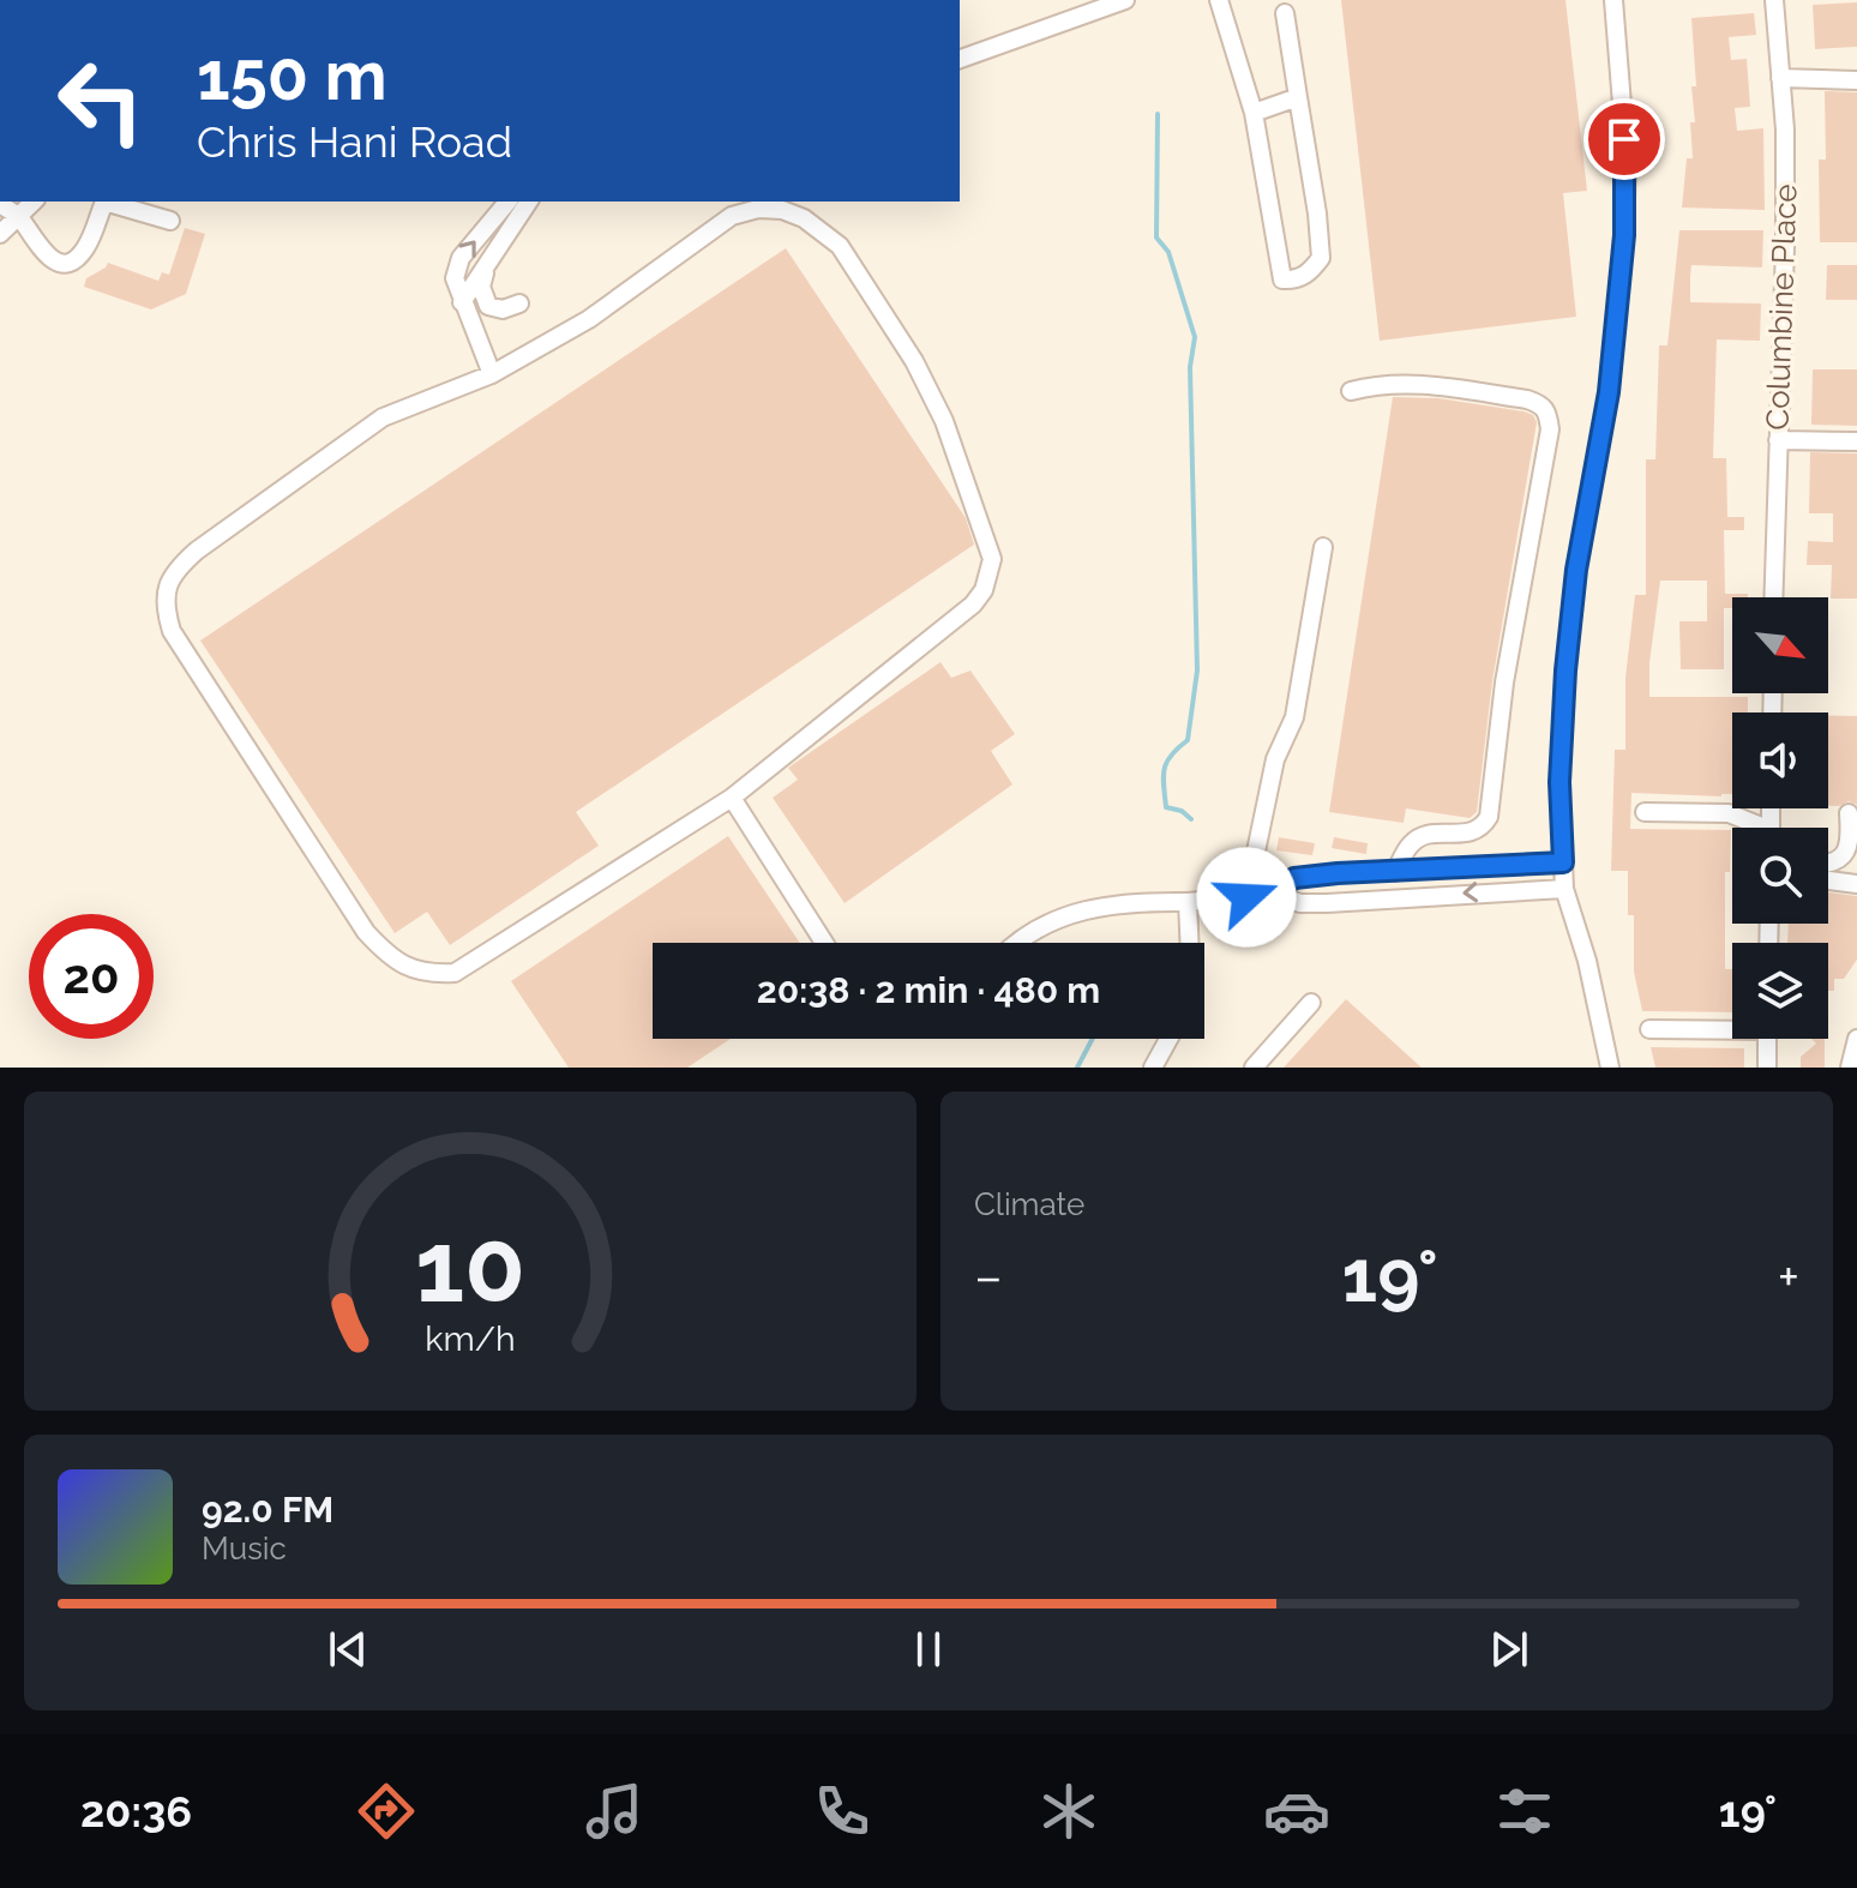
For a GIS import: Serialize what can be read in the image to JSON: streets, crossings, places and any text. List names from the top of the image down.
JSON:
{
  "streets": {
    "street": ["Columbine Place"]
  },
  "north": "bottom right",
  "page": {
    "turn": ["150 m", "Chris Hani Road"],
    "limit": "20",
    "trip": "20:38 · 2 min · 480 m",
    "tile": "Climate",
    "heat": ["−", "19°", "+"],
    "song": ["92.0 FM", "Music"],
    "tabs": ["20:36", "19°"],
    "gauge": ["10", "km/h"]
  }
}
